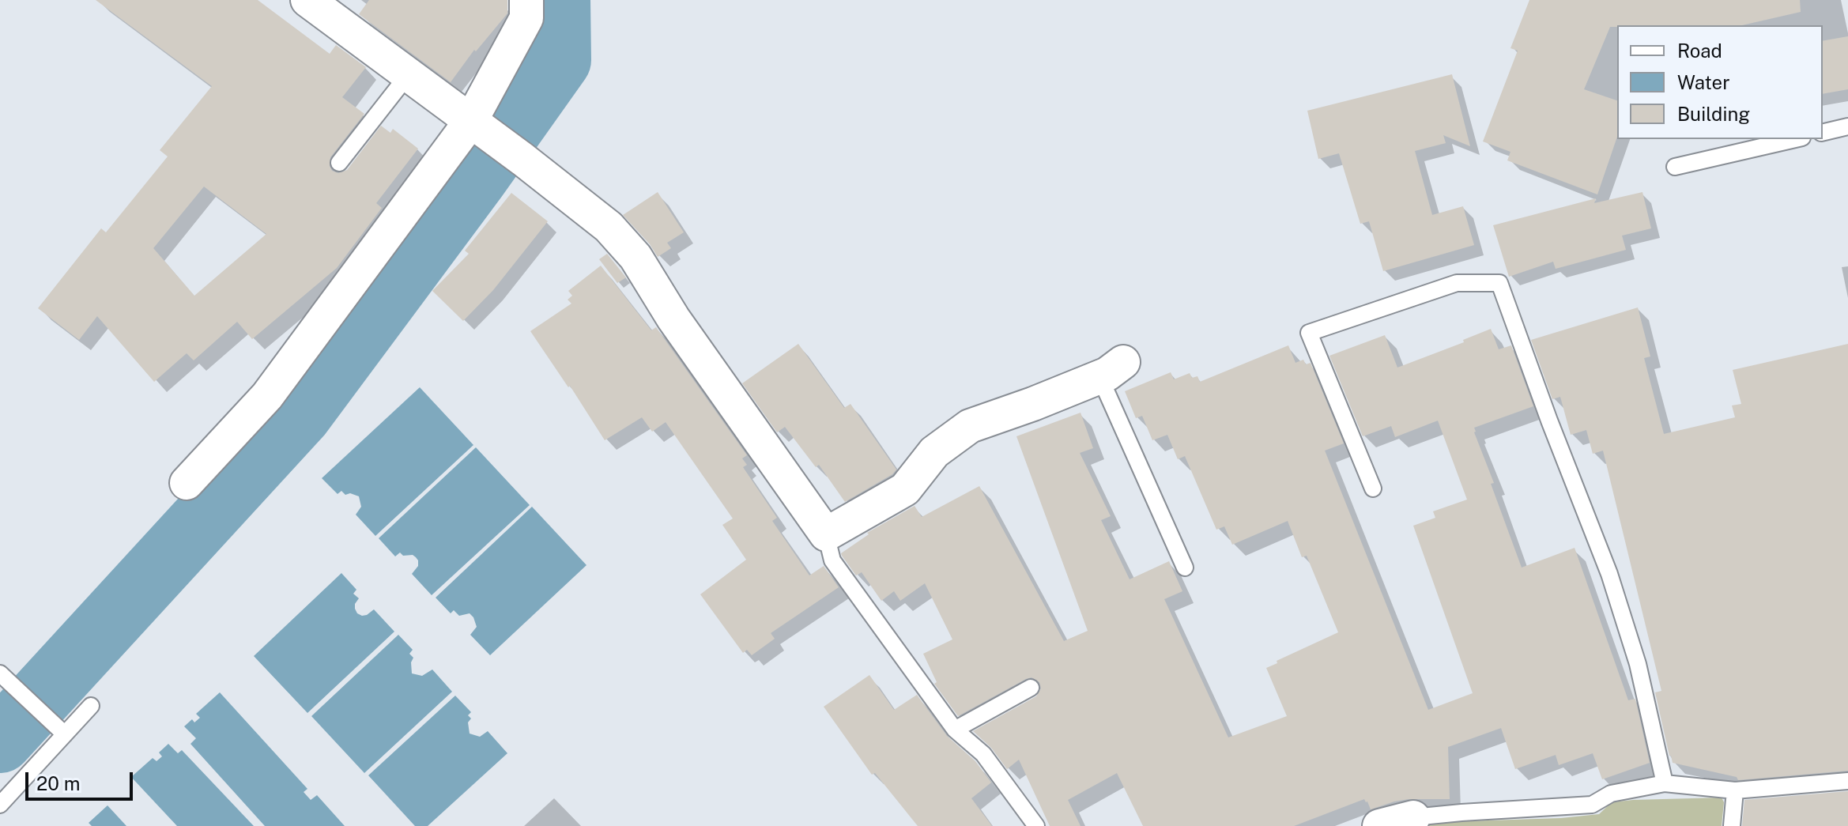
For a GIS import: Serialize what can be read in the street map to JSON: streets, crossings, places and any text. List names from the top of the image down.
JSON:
{
  "legend": ["Road", "Water", "Building"],
  "scale_bar": "20 m"
}
